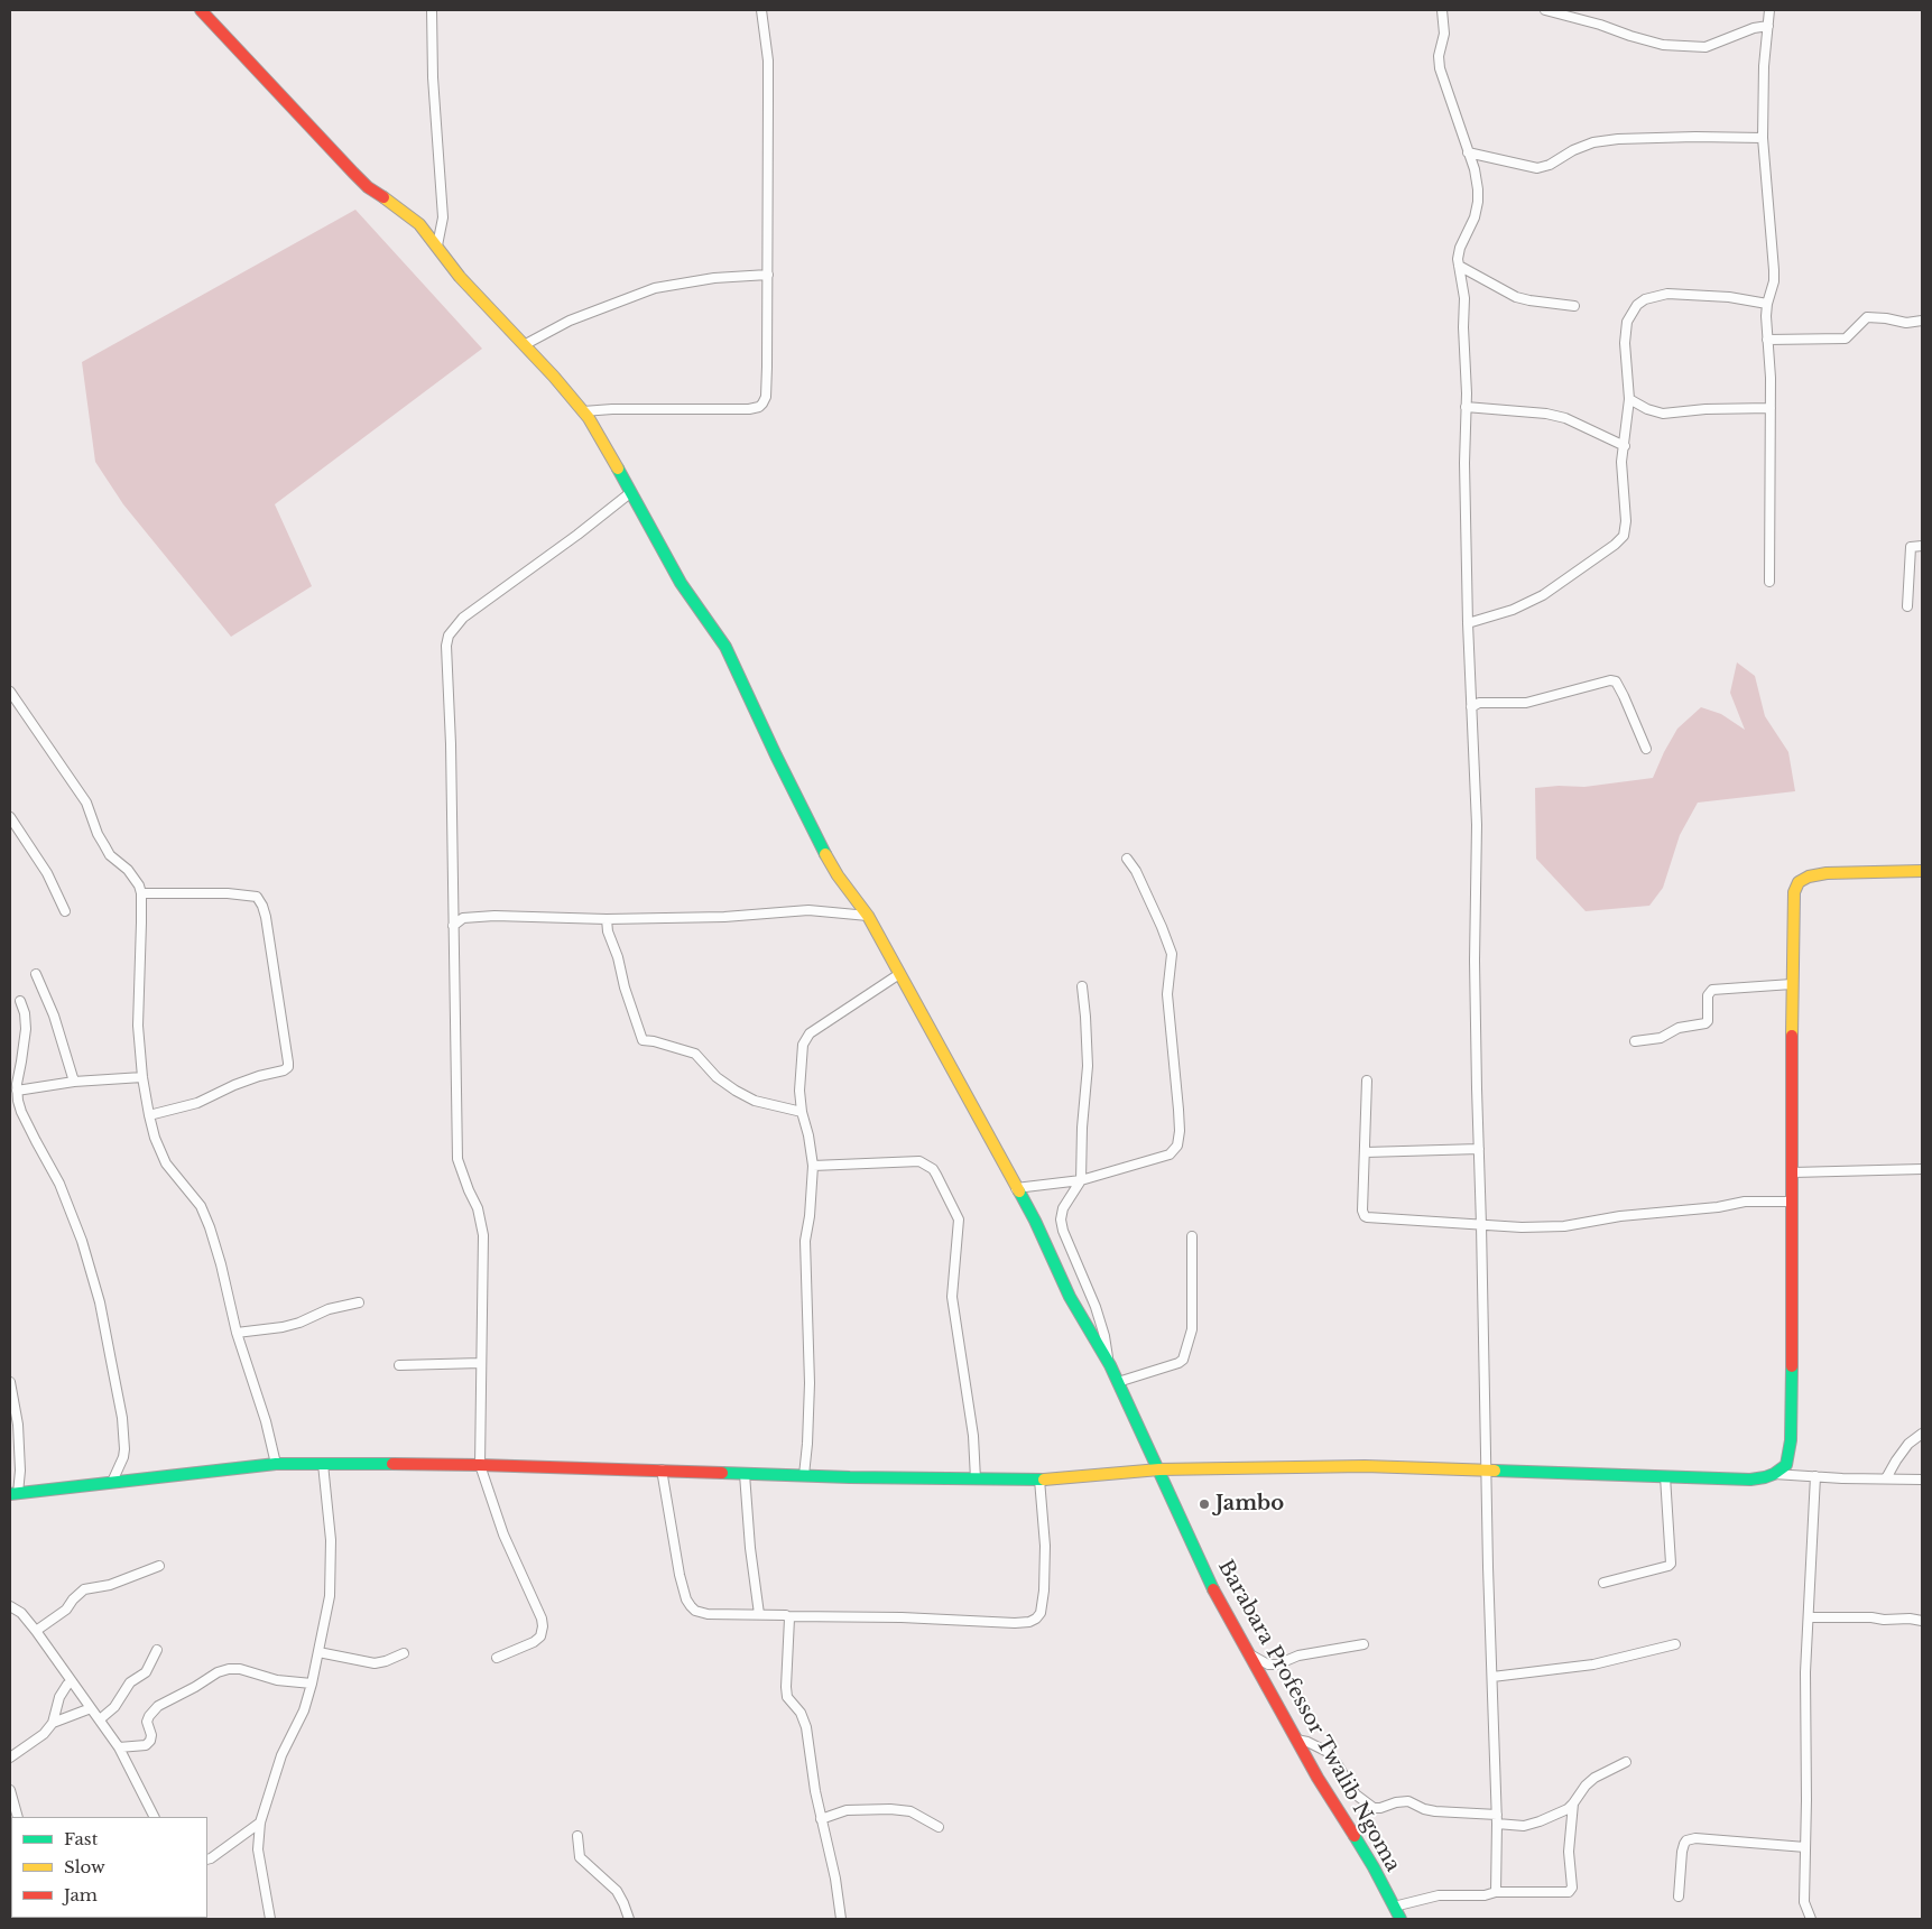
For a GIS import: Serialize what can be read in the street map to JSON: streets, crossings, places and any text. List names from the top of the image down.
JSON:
{
  "streets": {
    "street": ["Barabara Professor Twalib Ngoma"]
  },
  "places": ["Jambo"],
  "legend": ["Fast", "Slow", "Jam"]
}
